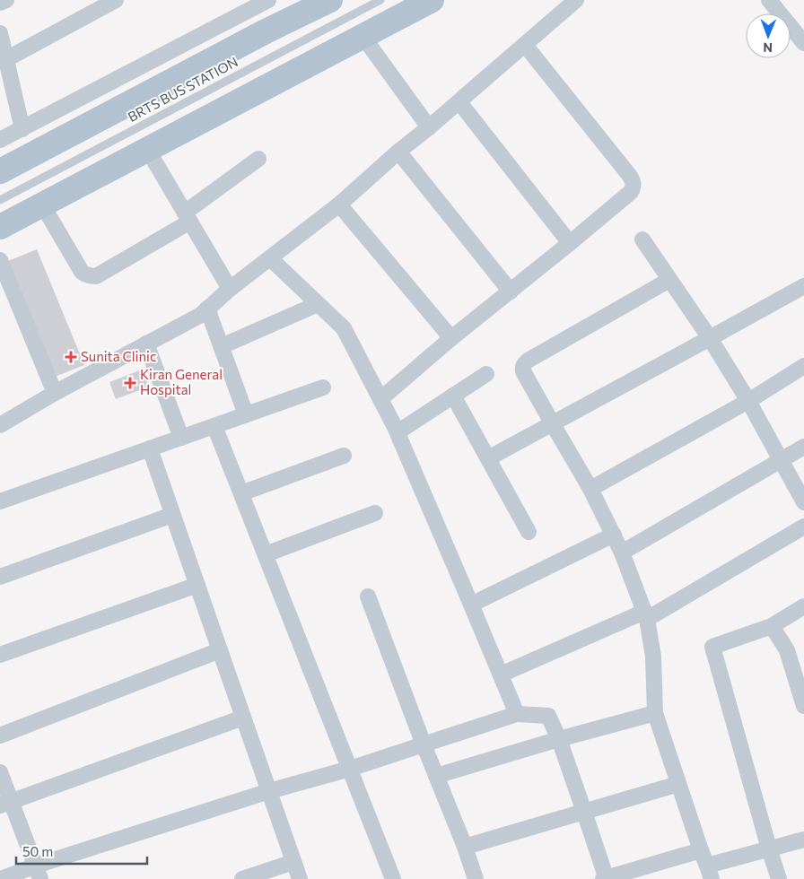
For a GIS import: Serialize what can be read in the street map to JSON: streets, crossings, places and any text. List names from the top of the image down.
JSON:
{
  "streets": {
    "lane": ["BRTS BUS STATION"]
  },
  "places": {
    "health": ["Sunita Clinic", "Kiran General Hospital"]
  },
  "scale_bar": "50 m",
  "north": "bottom"
}
